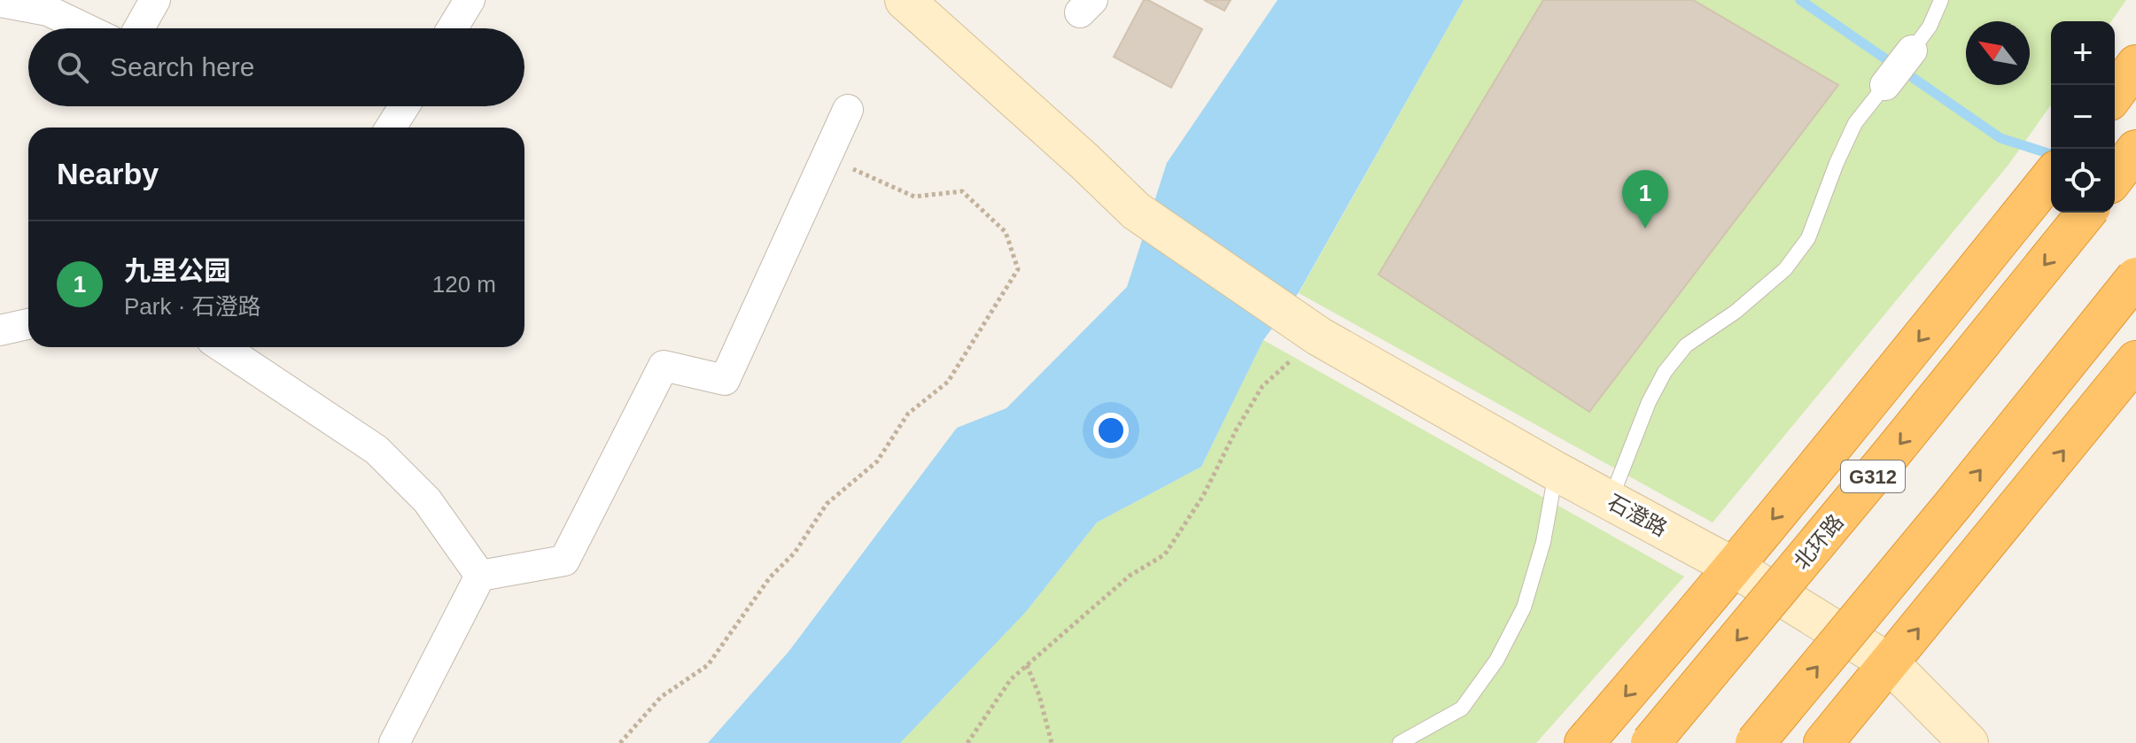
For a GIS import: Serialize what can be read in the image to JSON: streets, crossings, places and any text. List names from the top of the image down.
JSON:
{
  "streets": {
    "highway": ["G312", "北环路"],
    "street": ["石澄路"]
  },
  "north": "top left",
  "page": {
    "map_buttons": ["+", "−"],
    "search": "Search here",
    "heading": "Nearby",
    "pins": "1",
    "list": [
      {
        "mark": "1",
        "name": "九里公园",
        "note": "Park · 石澄路",
        "value": "120 m"
      }
    ]
  }
}
